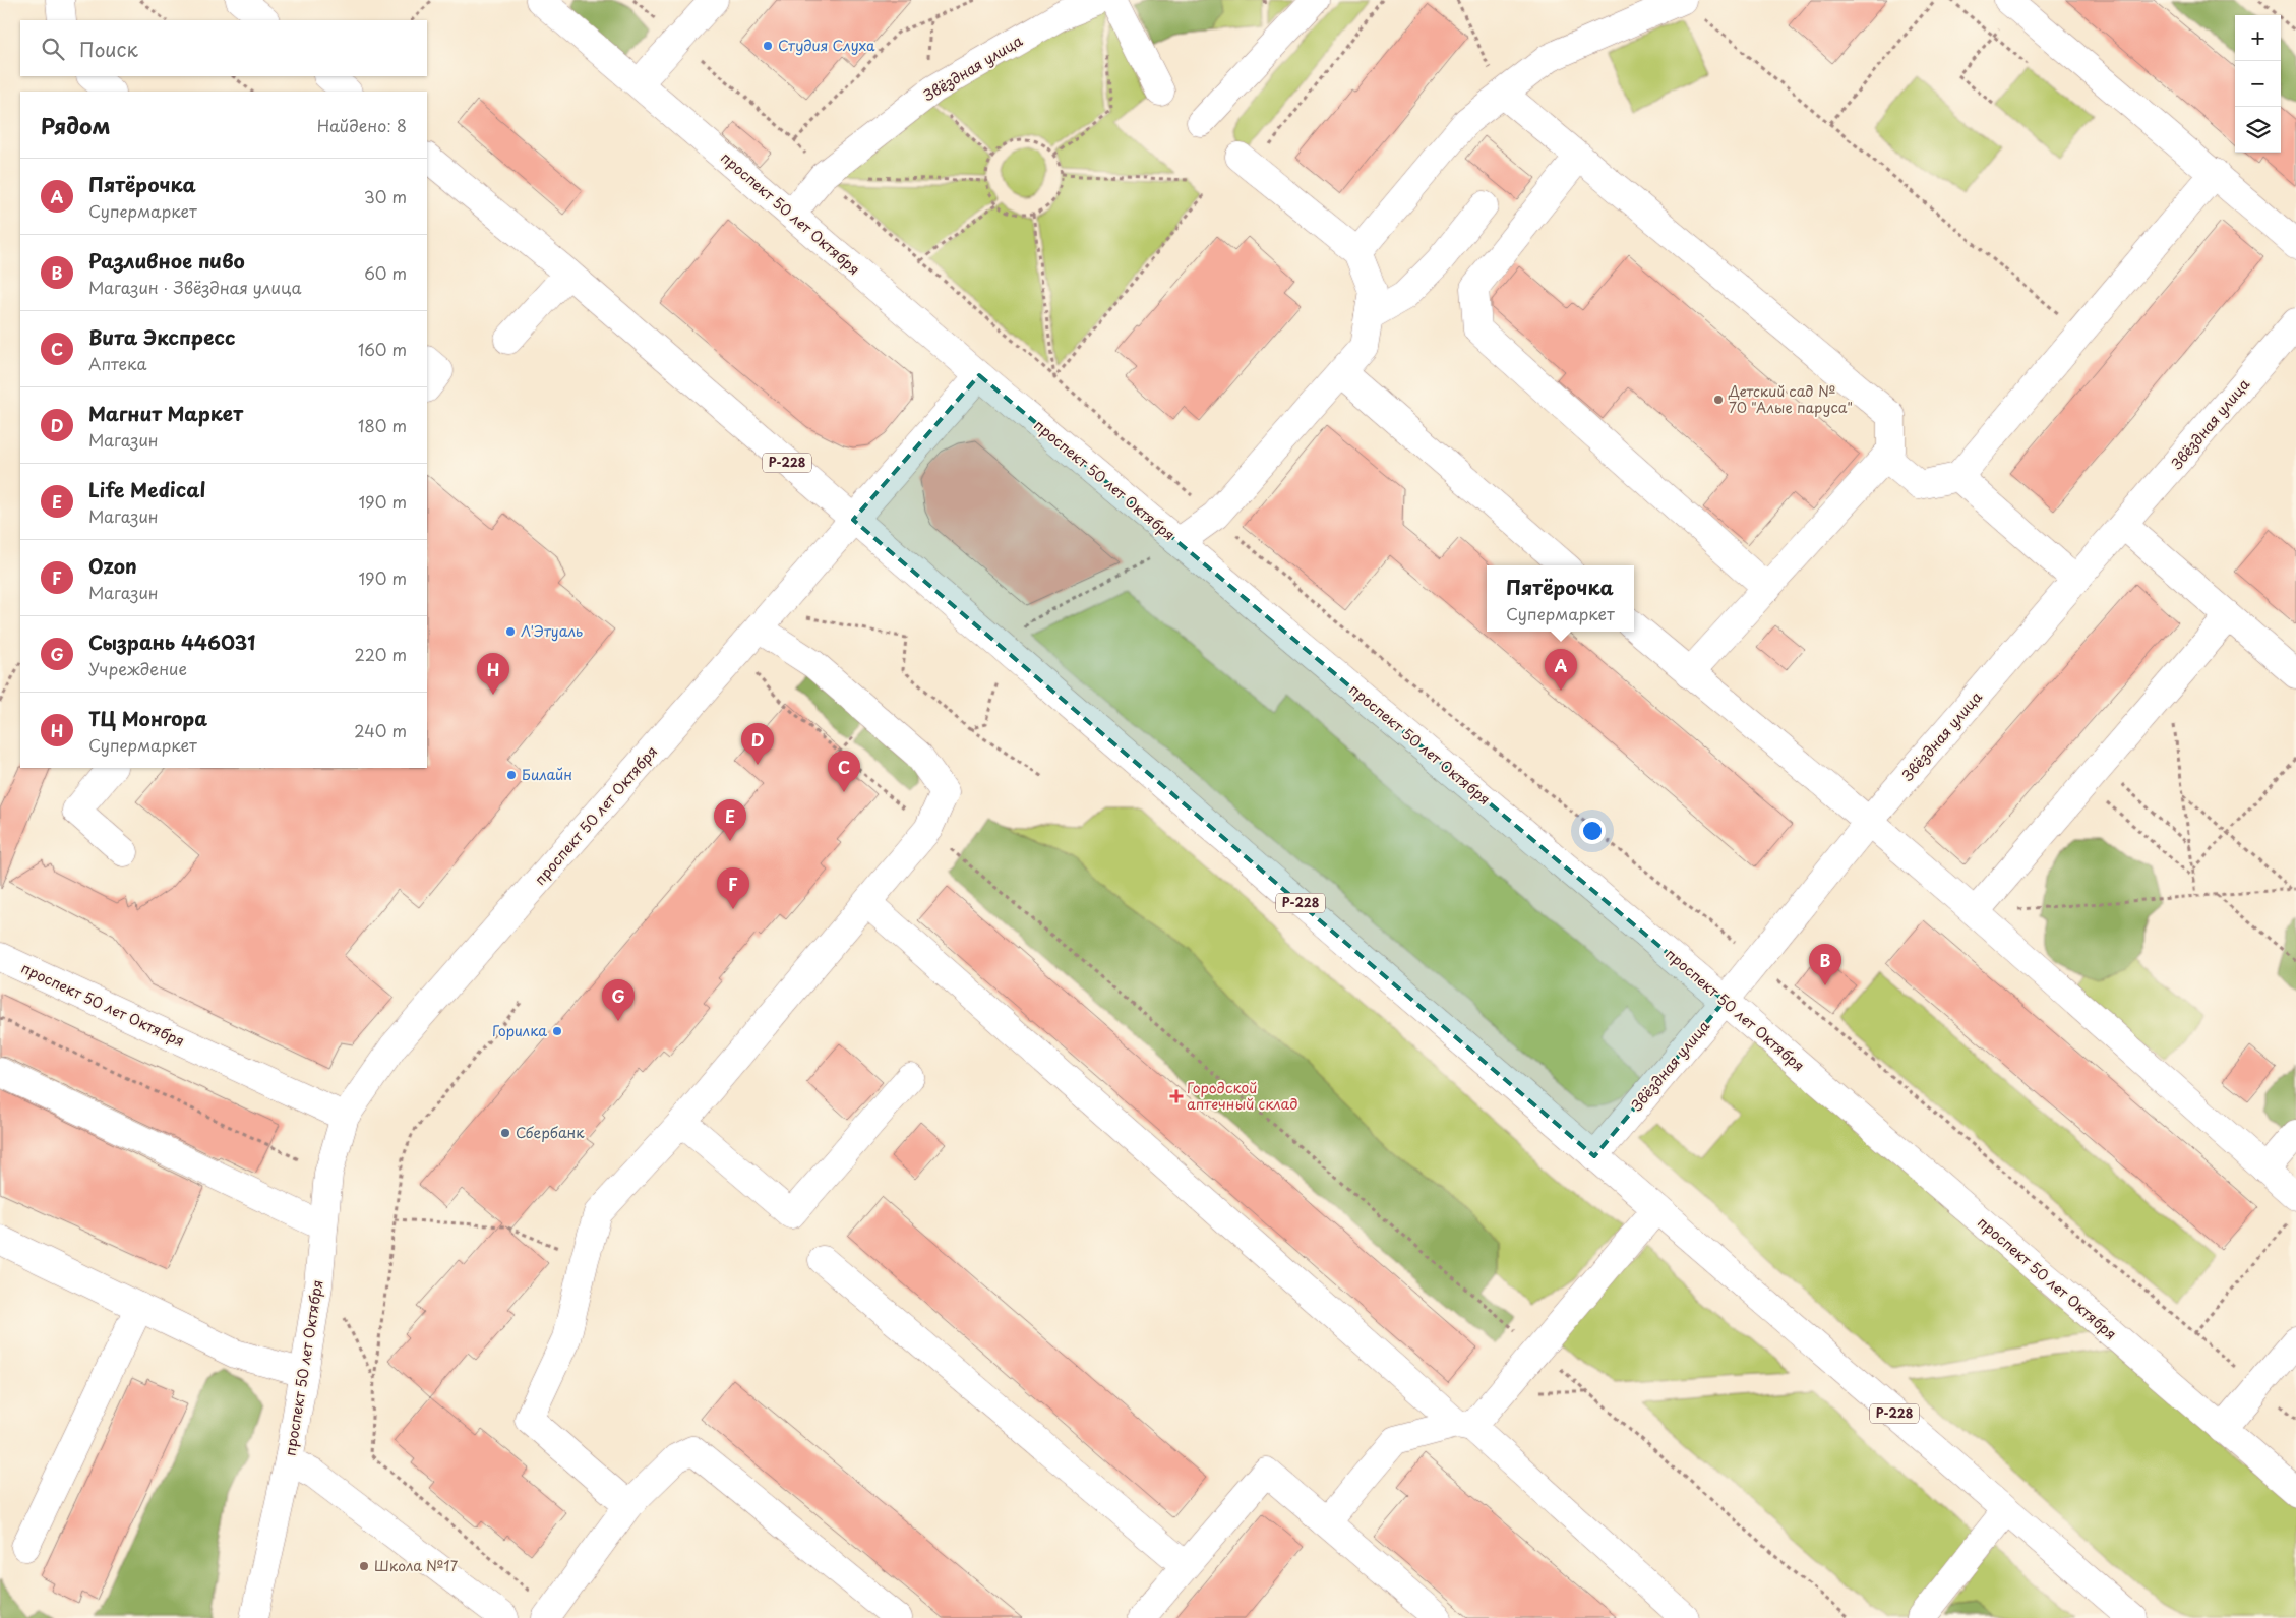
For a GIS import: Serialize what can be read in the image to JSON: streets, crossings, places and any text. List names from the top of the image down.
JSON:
{
  "streets": {
    "street": ["Звёздная улица", "проспект 50 лет Октября", "Р-228"]
  },
  "crossings": [
    ["Звёздная улица", "проспект 50 лет Октября"],
    ["Звёздная улица", "Р-228"],
    ["проспект 50 лет Октября", "Р-228"]
  ],
  "places": {
    "other": [
      "Студия Слуха",
      "Детский сад № 70 \"Алые паруса\"",
      "Л'Этуаль",
      "Билайн",
      "Горилка",
      "Сбербанк",
      "Школа №17"
    ],
    "health": ["Городской аптечный склад"]
  },
  "page": {
    "map_buttons": ["+", "−"],
    "search": "Поиск",
    "heading": ["Рядом", "Найдено: 8"],
    "list": [
      {
        "mark": "A",
        "name": "Пятёрочка",
        "note": "Супермаркет",
        "value": "30 m"
      },
      {
        "mark": "B",
        "name": "Разливное пиво",
        "note": "Магазин · Звёздная улица",
        "value": "60 m"
      },
      {
        "mark": "C",
        "name": "Вита Экспресс",
        "note": "Аптека",
        "value": "160 m"
      },
      {
        "mark": "D",
        "name": "Магнит Маркет",
        "note": "Магазин",
        "value": "180 m"
      },
      {
        "mark": "E",
        "name": "Life Medical",
        "note": "Магазин",
        "value": "190 m"
      },
      {
        "mark": "F",
        "name": "Ozon",
        "note": "Магазин",
        "value": "190 m"
      },
      {
        "mark": "G",
        "name": "Сызрань 446031",
        "note": "Учреждение",
        "value": "220 m"
      },
      {
        "mark": "H",
        "name": "ТЦ Монгора",
        "note": "Супермаркет",
        "value": "240 m"
      }
    ],
    "popup": ["Пятёрочка", "Супермаркет"],
    "pins": [
      "A",
      "H",
      "D",
      "C",
      "E",
      "F",
      "B",
      "G"
    ]
  }
}
